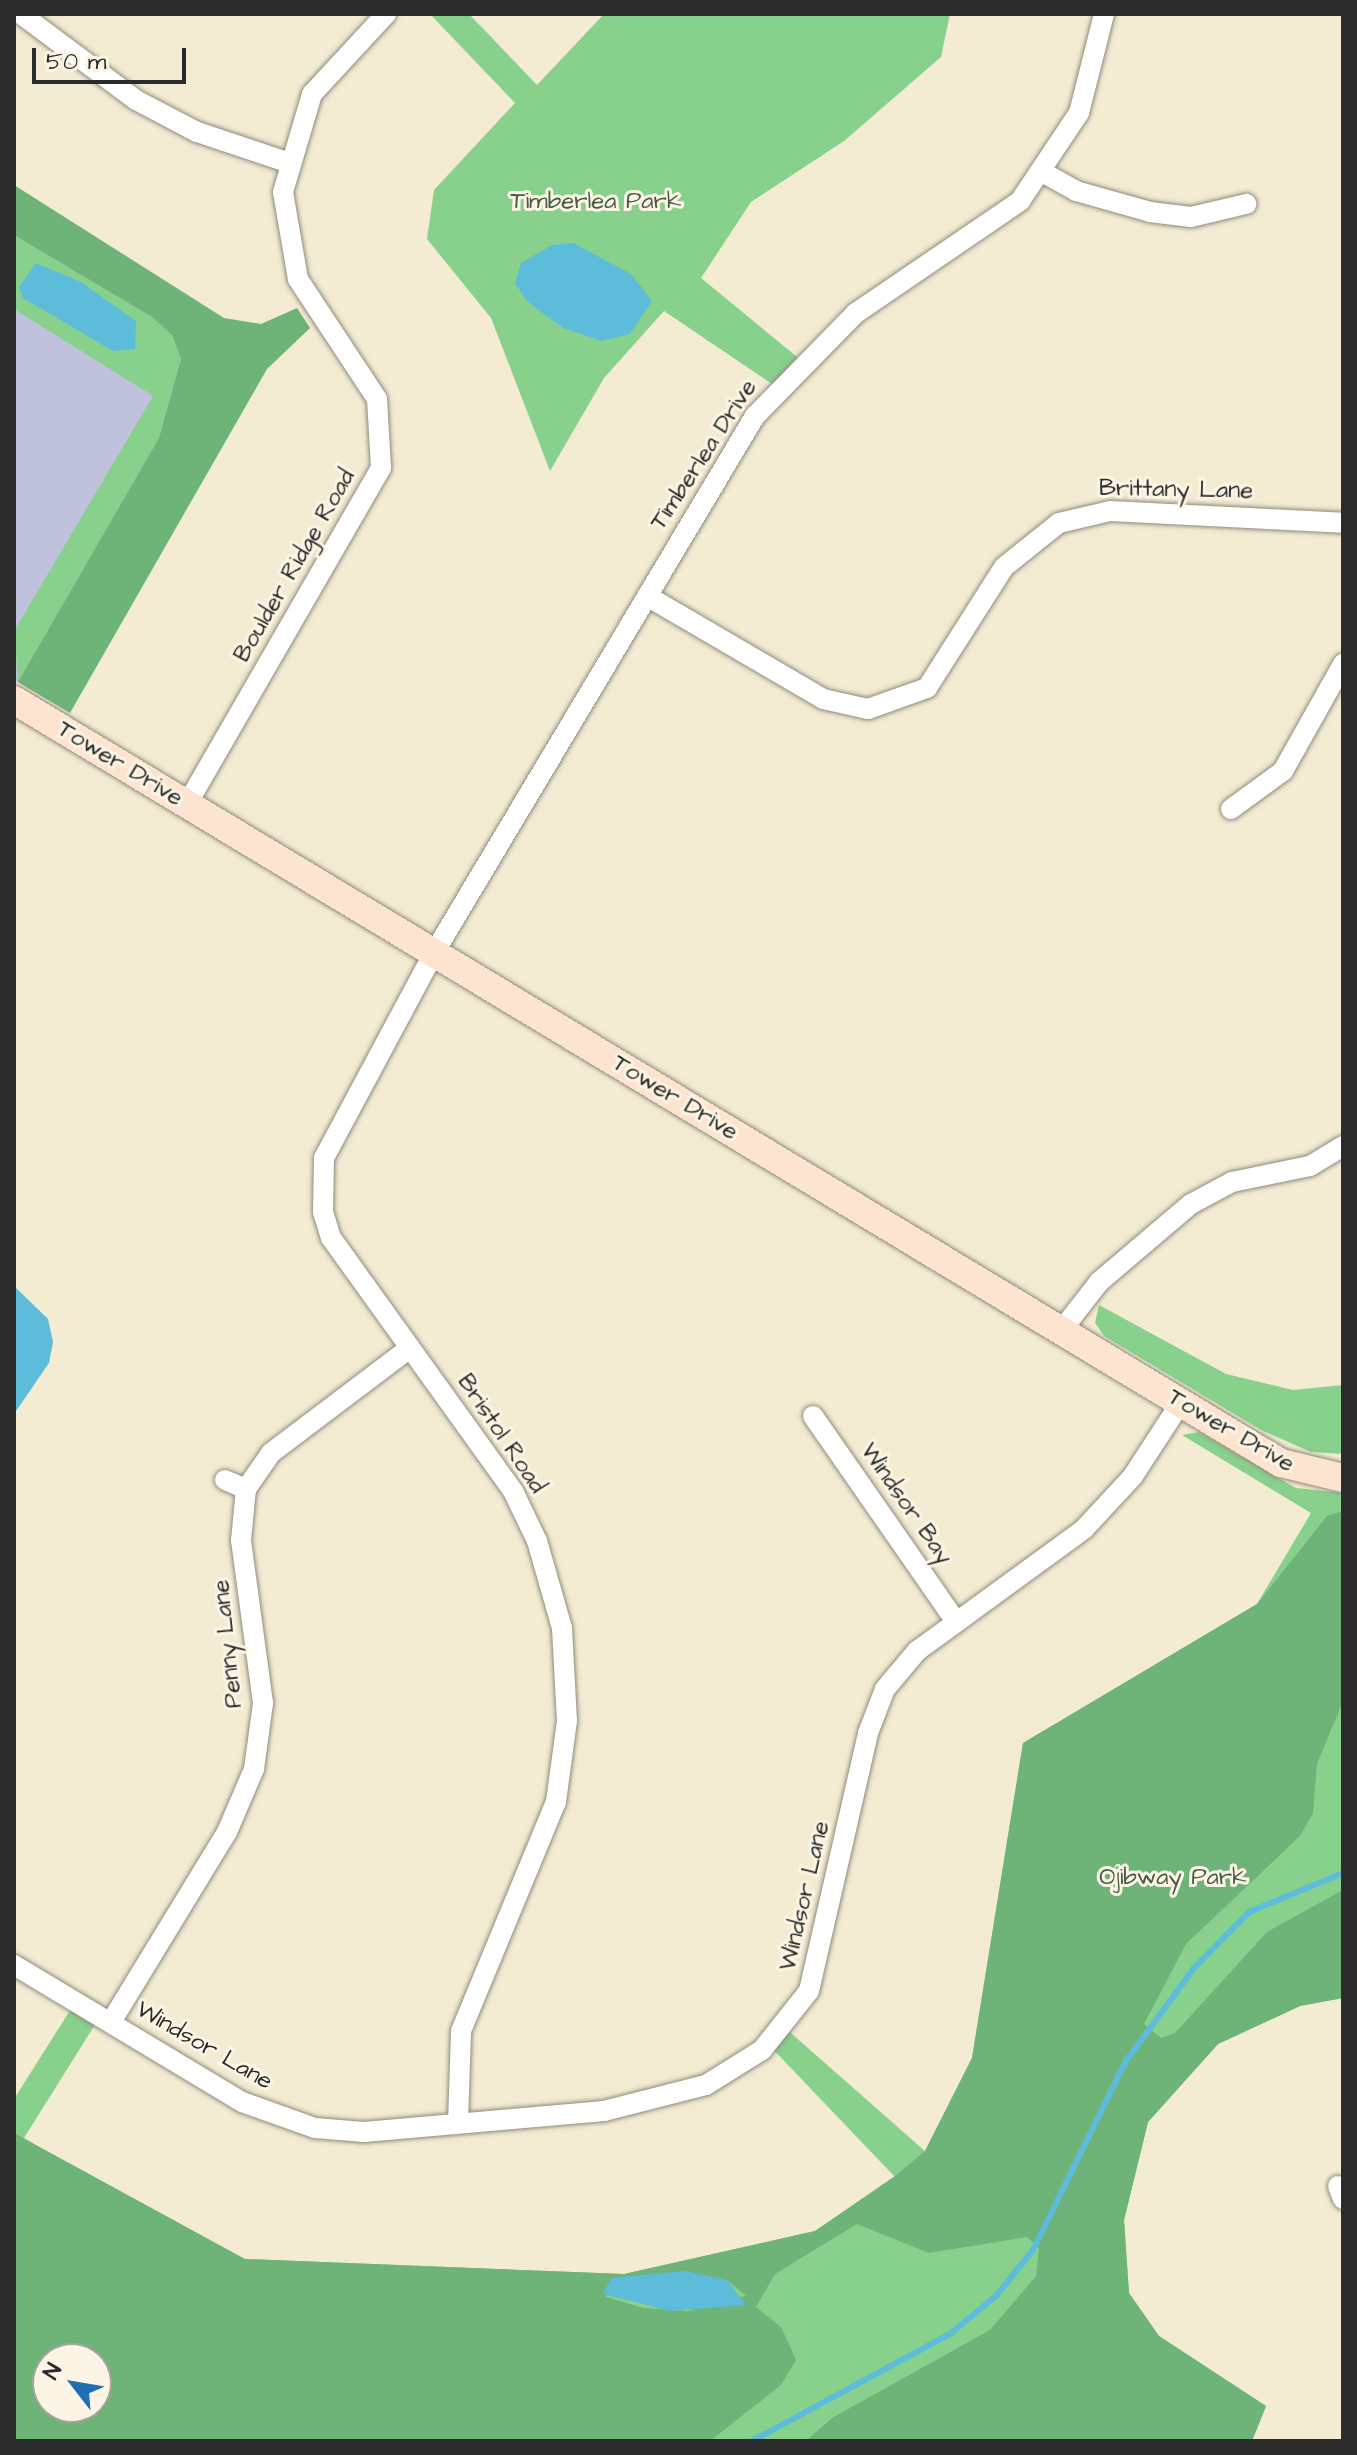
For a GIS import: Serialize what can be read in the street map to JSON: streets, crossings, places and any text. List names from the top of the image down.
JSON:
{
  "streets": {
    "street": [
      "Timberlea Drive",
      "Brittany Lane",
      "Boulder Ridge Road",
      "Tower Drive",
      "Bristol Road",
      "Windsor Bay",
      "Penny Lane",
      "Windsor Lane"
    ]
  },
  "crossings": [
    ["Timberlea Drive", "Brittany Lane"],
    ["Timberlea Drive", "Tower Drive"],
    ["Timberlea Drive", "Bristol Road"],
    ["Boulder Ridge Road", "Tower Drive"],
    ["Tower Drive", "Bristol Road"],
    ["Tower Drive", "Windsor Lane"],
    ["Bristol Road", "Penny Lane"],
    ["Bristol Road", "Windsor Lane"],
    ["Windsor Bay", "Windsor Lane"],
    ["Penny Lane", "Windsor Lane"]
  ],
  "parks": ["Timberlea Park", "Ojibway Park"],
  "scale_bar": "50 m",
  "north": "top left"
}
